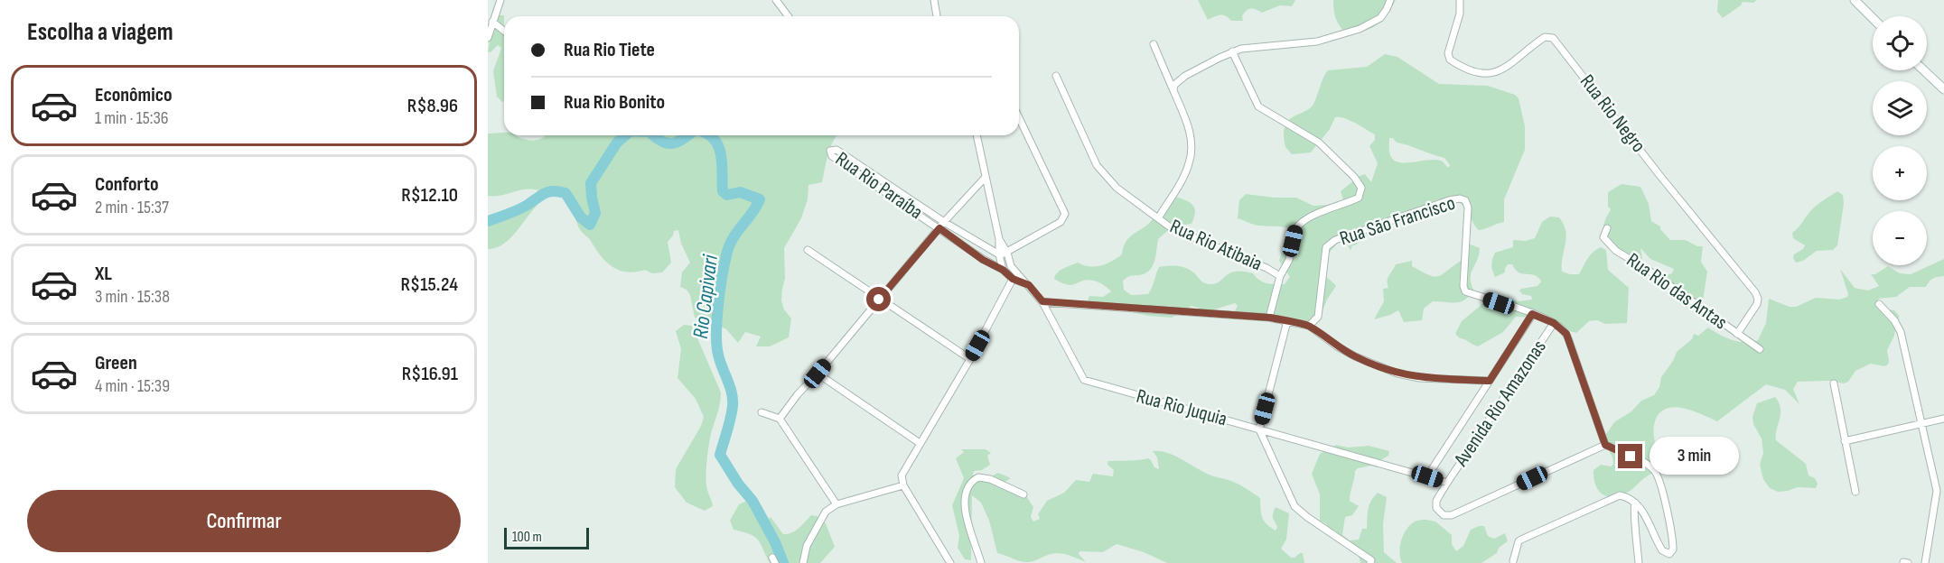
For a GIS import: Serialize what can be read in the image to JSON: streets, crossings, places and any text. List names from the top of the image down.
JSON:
{
  "streets": {
    "street": [
      "Rua Rio Negro",
      "Rua Rio Paraíba",
      "Rua São Francisco",
      "Rua Rio Atibaia",
      "Rua Rio das Antas",
      "Avenida Rio Amazonas",
      "Rua Rio Juquia"
    ]
  },
  "crossings": [
    ["Rua Rio Negro", "Rua Rio das Antas"],
    ["Rua Rio Paraíba", "Rua Rio Juquia"],
    ["Rua São Francisco", "Avenida Rio Amazonas"],
    ["Avenida Rio Amazonas", "Rua Rio Juquia"]
  ],
  "water": ["Rio Capivari"],
  "scale_bar": "100 m",
  "page": {
    "heading": "Escolha a viagem",
    "map_buttons": ["+", "−"],
    "banner": ["Rua Rio Tiete", "Rua Rio Bonito"],
    "list": [
      {
        "name": "Econômico",
        "note": "1 min · 15:36",
        "value": "R$8.96"
      },
      {
        "name": "Conforto",
        "note": "2 min · 15:37",
        "value": "R$12.10"
      },
      {
        "name": "XL",
        "note": "3 min · 15:38",
        "value": "R$15.24"
      },
      {
        "name": "Green",
        "note": "4 min · 15:39",
        "value": "R$16.91"
      }
    ],
    "bubble": "3 min",
    "buttons": "Confirmar",
    "scale": "100 m"
  }
}
